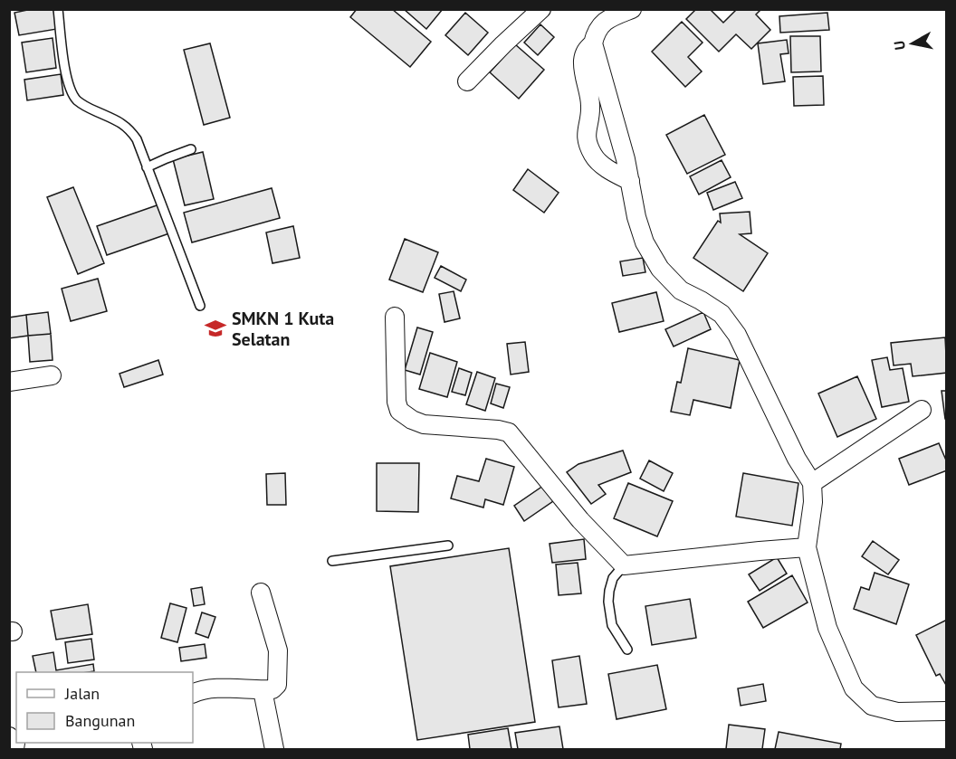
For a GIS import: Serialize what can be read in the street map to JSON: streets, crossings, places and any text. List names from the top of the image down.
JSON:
{
  "places": {
    "school or university": ["SMKN 1 Kuta Selatan"]
  },
  "legend": ["Jalan", "Bangunan"],
  "north": "left"
}
